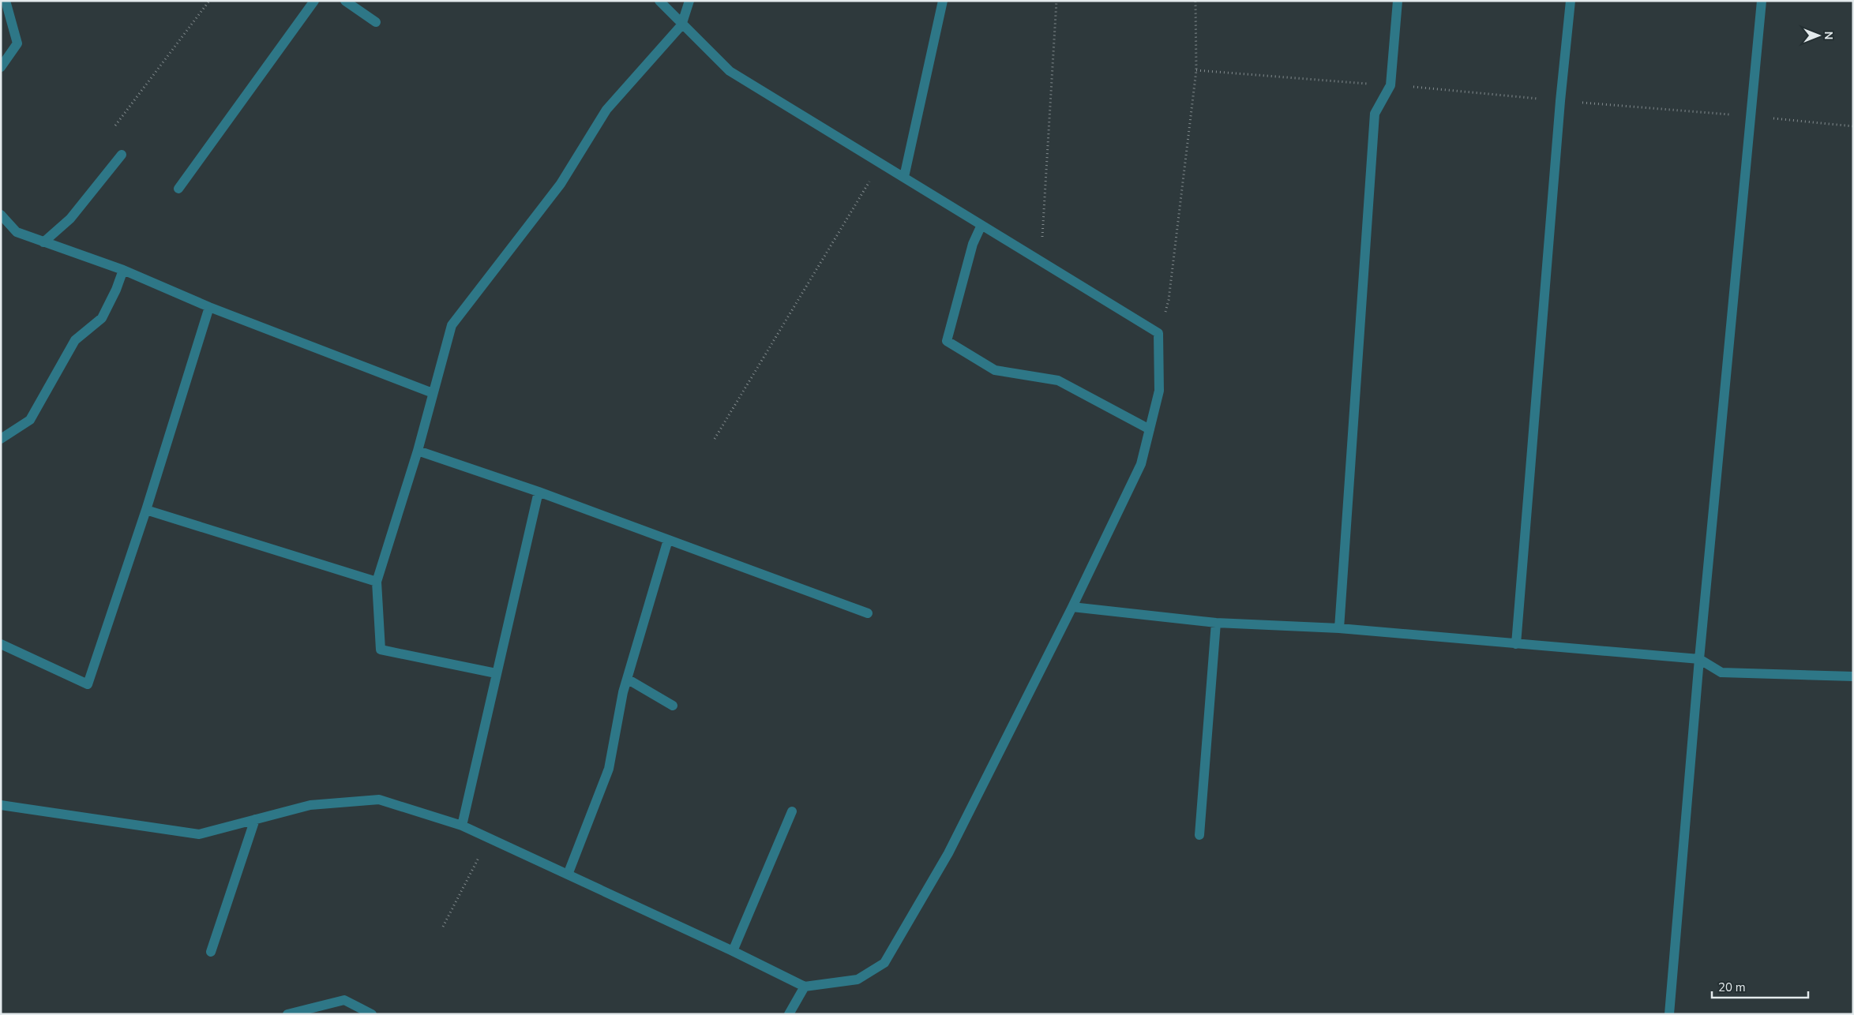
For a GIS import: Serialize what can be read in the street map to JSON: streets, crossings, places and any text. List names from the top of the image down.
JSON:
{
  "scale_bar": "20 m",
  "north": "right"
}
